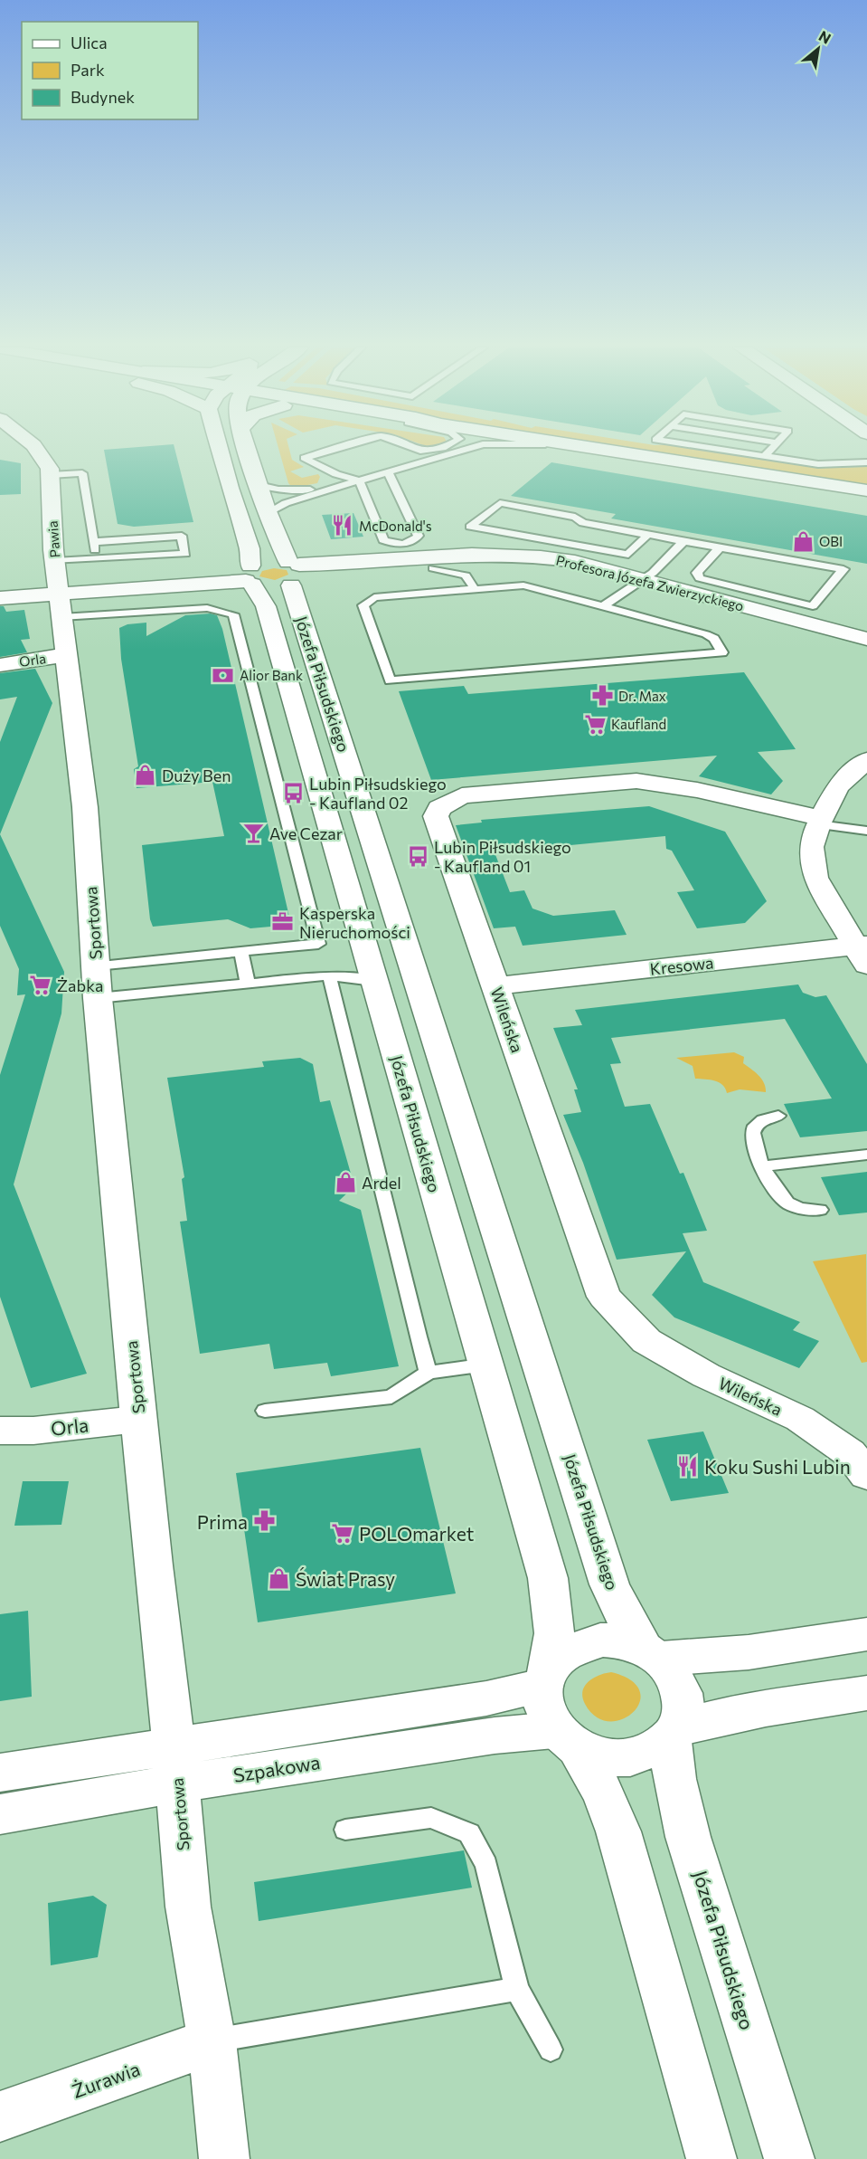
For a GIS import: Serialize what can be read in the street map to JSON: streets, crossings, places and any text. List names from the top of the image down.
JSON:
{
  "streets": {
    "street": [
      "Pawia",
      "Profesora Józefa Zwierzyckiego",
      "Orla",
      "Józefa Piłsudskiego",
      "Sportowa",
      "Kresowa",
      "Wileńska",
      "Szpakowa",
      "Żurawia"
    ]
  },
  "crossings": [
    ["Pawia", "Sportowa"],
    ["Profesora Józefa Zwierzyckiego", "Józefa Piłsudskiego"],
    ["Orla", "Sportowa"],
    ["Józefa Piłsudskiego", "Szpakowa"],
    ["Sportowa", "Szpakowa"],
    ["Sportowa", "Żurawia"],
    ["Kresowa", "Wileńska"]
  ],
  "places": {
    "restaurant": ["McDonald's", "Koku Sushi Lubin"],
    "shop": [
      "OBI",
      "Duży Ben",
      "Ardel",
      "Świat Prasy"
    ],
    "bank": ["Alior Bank"],
    "pharmacy": ["Dr. Max", "Prima"],
    "supermarket": ["Kaufland", "Żabka", "POLOmarket"],
    "bus stop": ["Lubin Piłsudskiego - Kaufland 02", "Lubin Piłsudskiego - Kaufland 01"],
    "bar": ["Ave Cezar"],
    "office": ["Kasperska Nieruchomości"]
  },
  "legend": ["Ulica", "Park", "Budynek"],
  "north": "top right"
}
